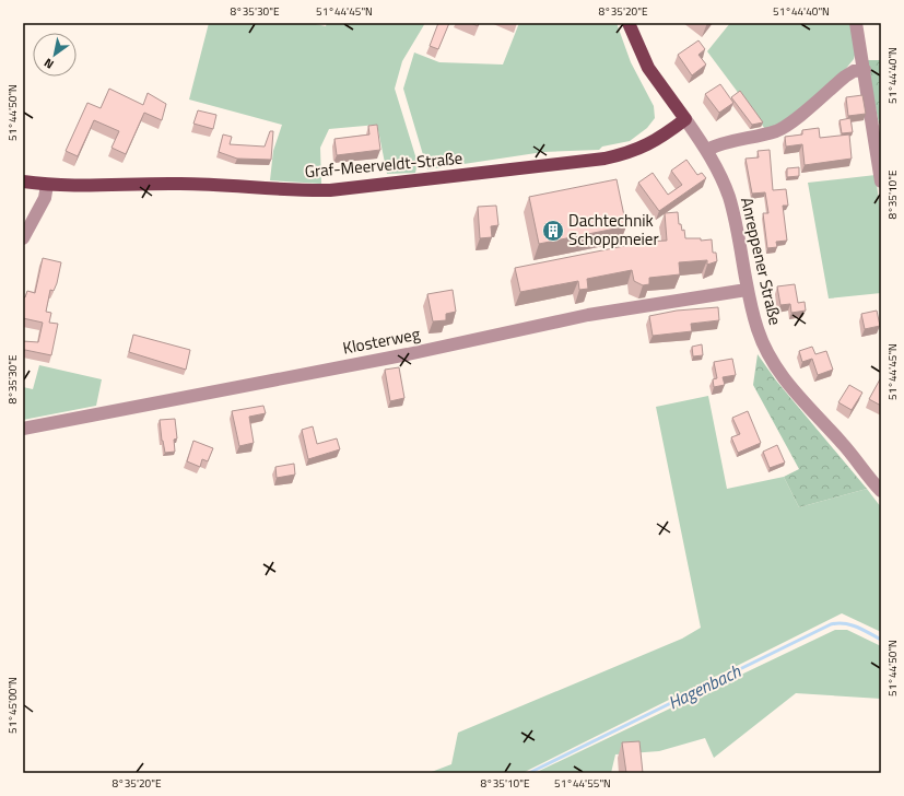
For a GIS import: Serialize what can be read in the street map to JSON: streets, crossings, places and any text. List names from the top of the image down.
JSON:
{
  "streets": {
    "main road": ["Graf-Meerveldt-Straße", "Anreppener Straße"],
    "street": ["Klosterweg"]
  },
  "crossings": [
    ["Graf-Meerveldt-Straße", "Anreppener Straße"],
    ["Anreppener Straße", "Klosterweg"]
  ],
  "water": ["Hagenbach"],
  "places": {
    "building": ["Dachtechnik Schoppmeier"]
  },
  "north": "bottom left",
  "coordinates": [
    "8°35'30\"E",
    "51°44'45\"N",
    "8°35'20\"E",
    "51°44'40\"N",
    "51°44'50\"N",
    "8°35'10\"E",
    "51°45'00\"N",
    "51°44'55\"N"
  ]
}
